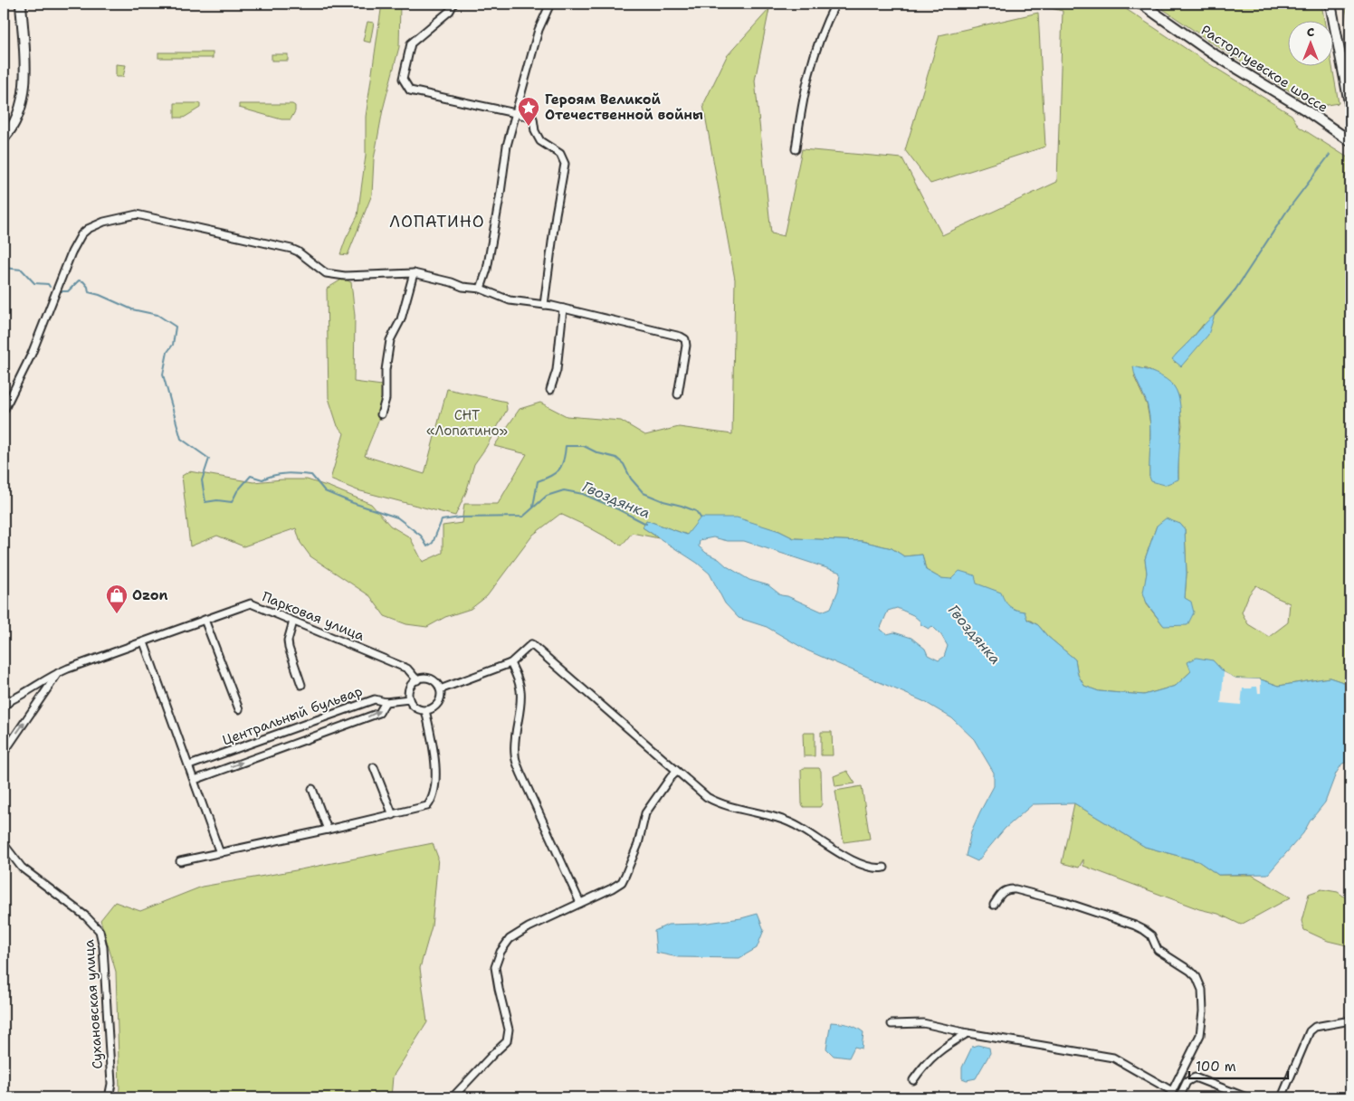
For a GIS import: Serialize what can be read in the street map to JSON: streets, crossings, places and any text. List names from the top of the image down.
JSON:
{
  "streets": {
    "main road": ["Расторгуевское шоссе"],
    "street": ["Парковая улица", "Центральный бульвар", "Сухановская улица"]
  },
  "districts": ["ЛОПАТИНО"],
  "water": ["Гвоздянка"],
  "parks": ["СНТ «Лопатино»"],
  "places": {
    "place": ["Героям Великой Отечественной войны"],
    "shop": ["Ozon"]
  },
  "scale_bar": "100 m",
  "north": "top"
}
